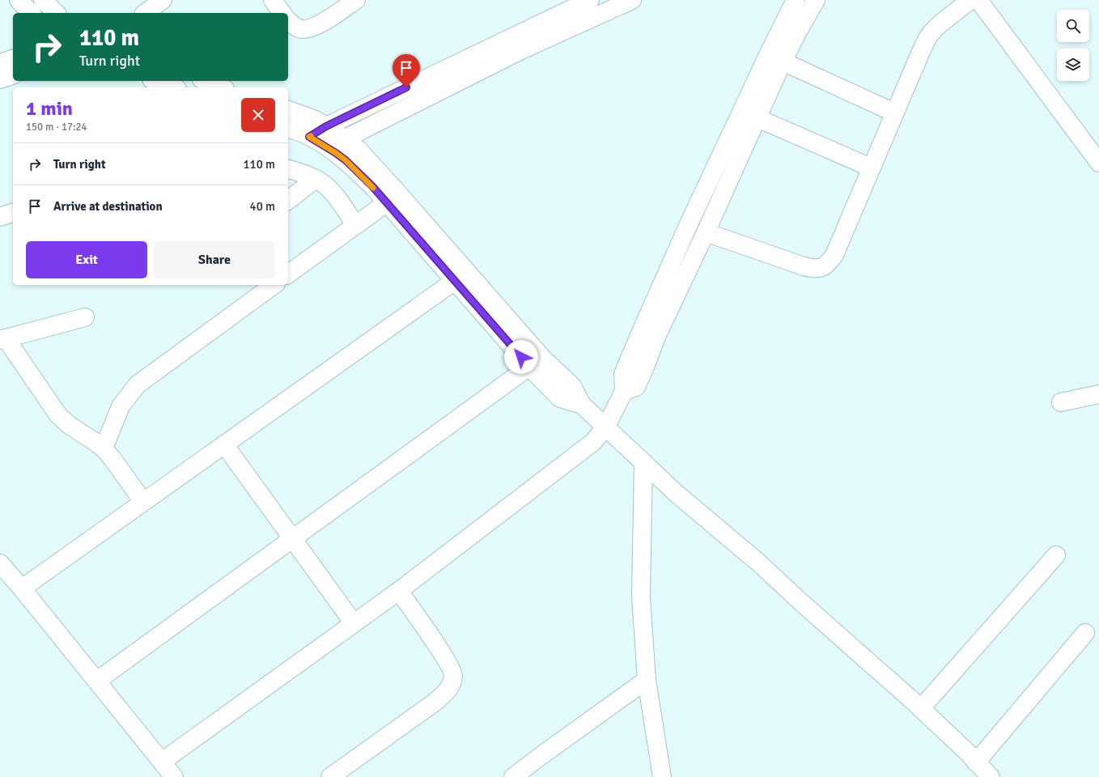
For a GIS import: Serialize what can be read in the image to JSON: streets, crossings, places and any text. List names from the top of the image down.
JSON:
{
  "page": {
    "turn": ["110 m", "Turn right"],
    "heading": ["1 min", "150 m · 17:24"],
    "list": [
      {
        "name": "Turn right",
        "value": "110 m"
      },
      {
        "name": "Arrive at destination",
        "value": "40 m"
      }
    ],
    "buttons": ["Exit", "Share"]
  }
}
